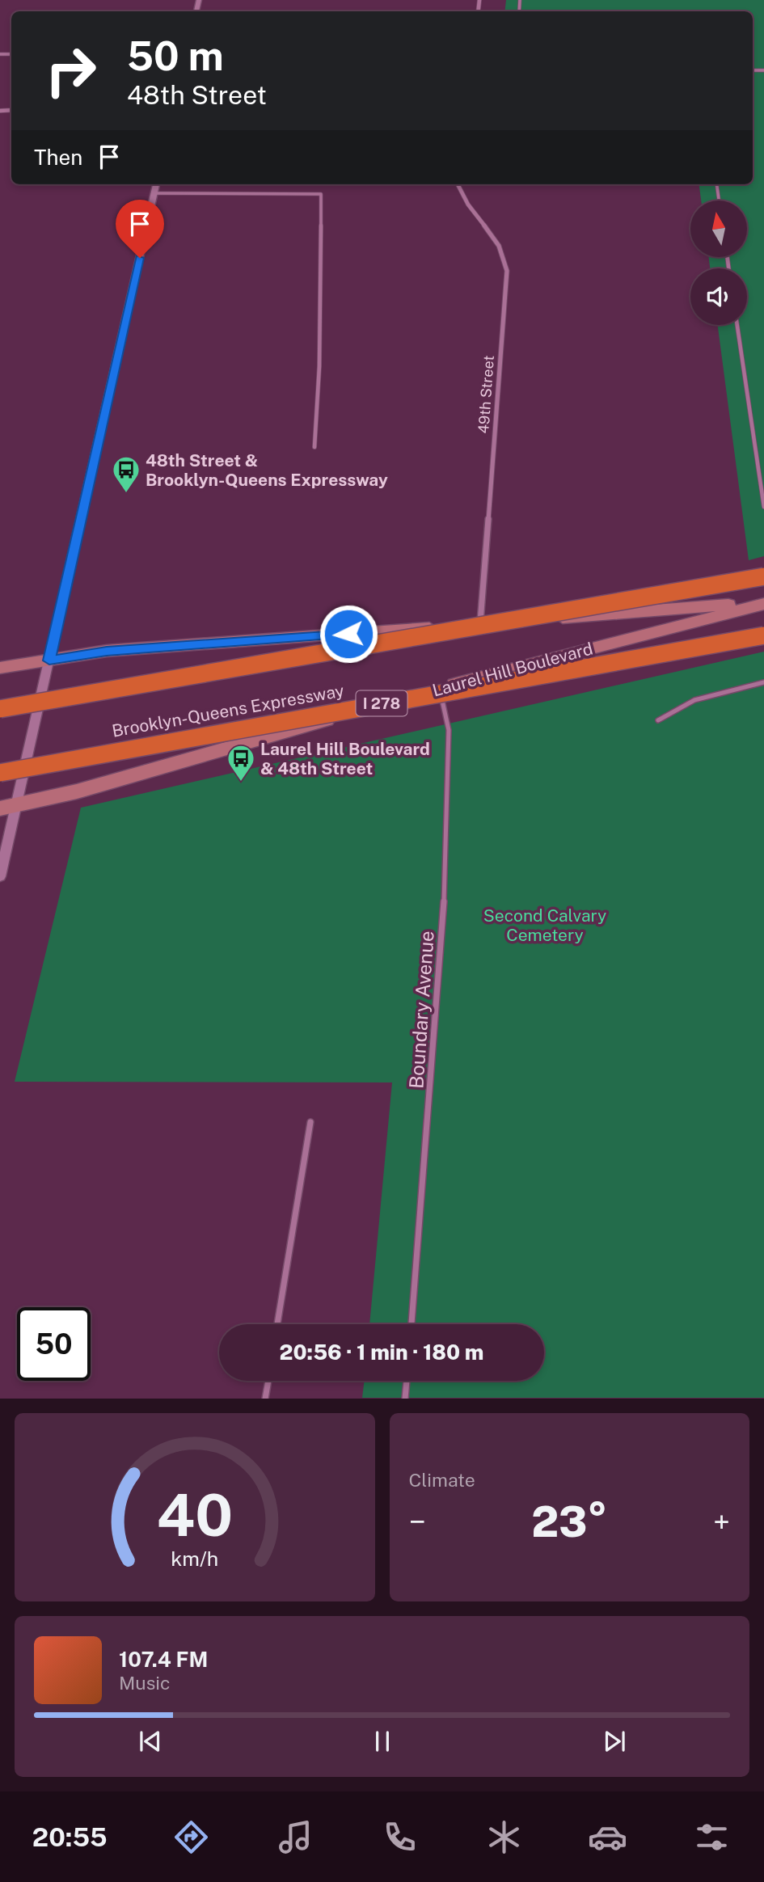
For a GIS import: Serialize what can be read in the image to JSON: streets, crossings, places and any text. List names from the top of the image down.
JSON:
{
  "streets": {
    "highway": ["I 278", "Brooklyn-Queens Expressway"],
    "main road": ["Laurel Hill Boulevard"],
    "street": ["49th Street"],
    "lane": ["Boundary Avenue"]
  },
  "crossings": [
    ["49th Street", "Laurel Hill Boulevard"],
    ["Laurel Hill Boulevard", "Boundary Avenue"]
  ],
  "parks": ["Second Calvary Cemetery"],
  "places": {
    "bus stop": ["48th Street & Brooklyn-Queens Expressway", "Laurel Hill Boulevard & 48th Street"]
  },
  "north": "top",
  "page": {
    "turn": ["50 m", "48th Street"],
    "then": "Then",
    "limit": "50",
    "trip": "20:56 · 1 min · 180 m",
    "tile": "Climate",
    "heat": ["−", "23°", "+"],
    "song": ["107.4 FM", "Music"],
    "tabs": "20:55",
    "gauge": ["40", "km/h"]
  }
}
